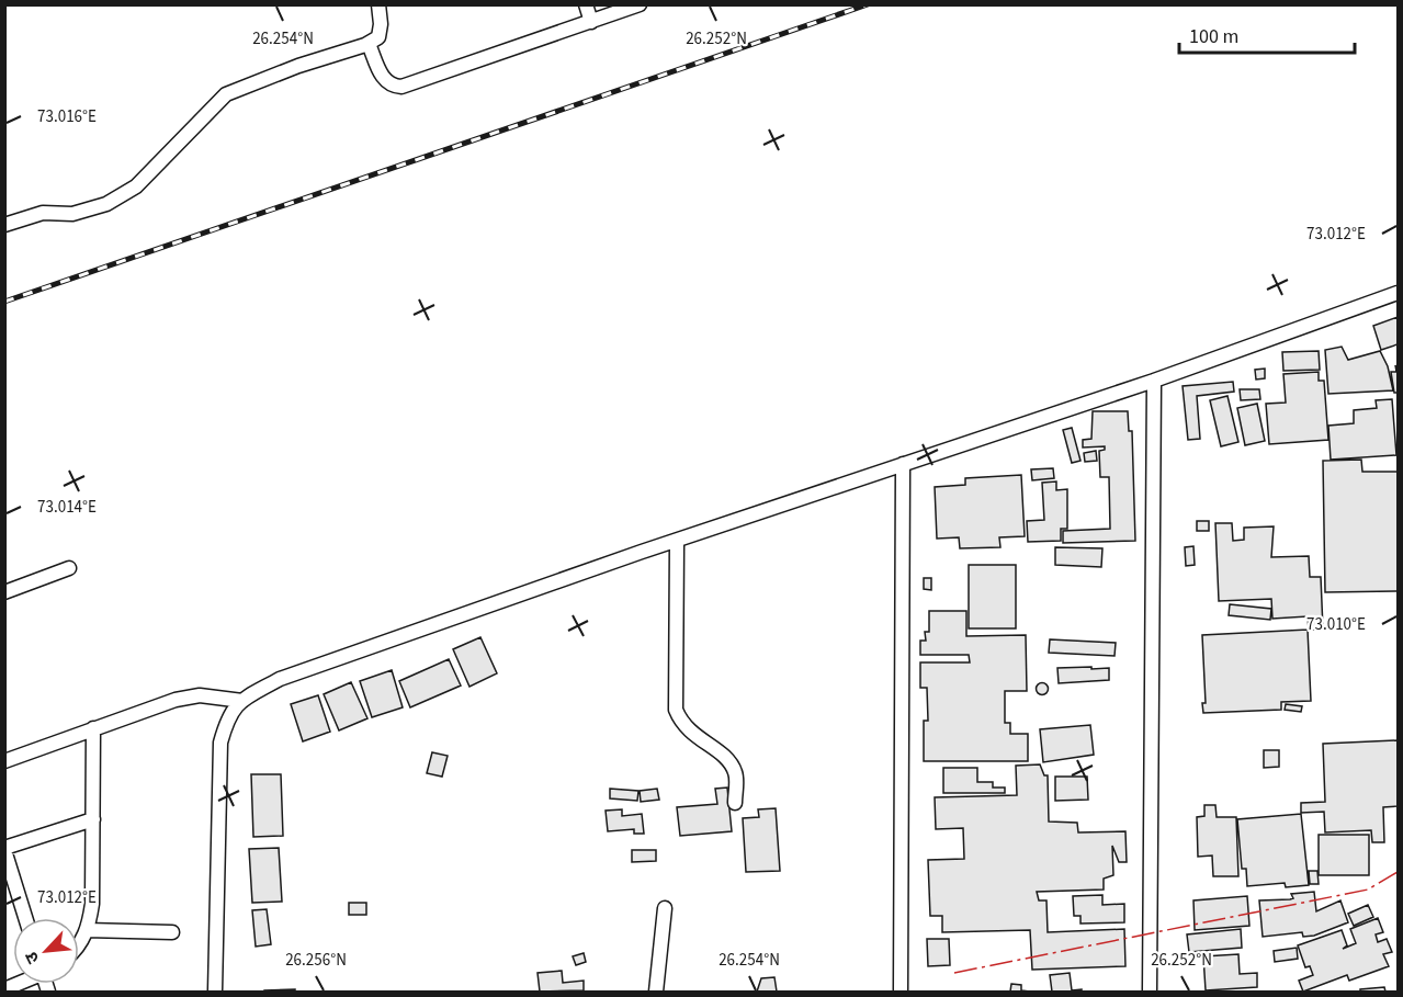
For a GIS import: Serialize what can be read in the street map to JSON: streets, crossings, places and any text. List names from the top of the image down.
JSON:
{
  "scale_bar": "100 m",
  "north": "bottom left",
  "coordinates": [
    "26.254°N",
    "26.252°N",
    "73.016°E",
    "73.012°E",
    "73.014°E",
    "73.010°E",
    "26.256°N"
  ]
}
